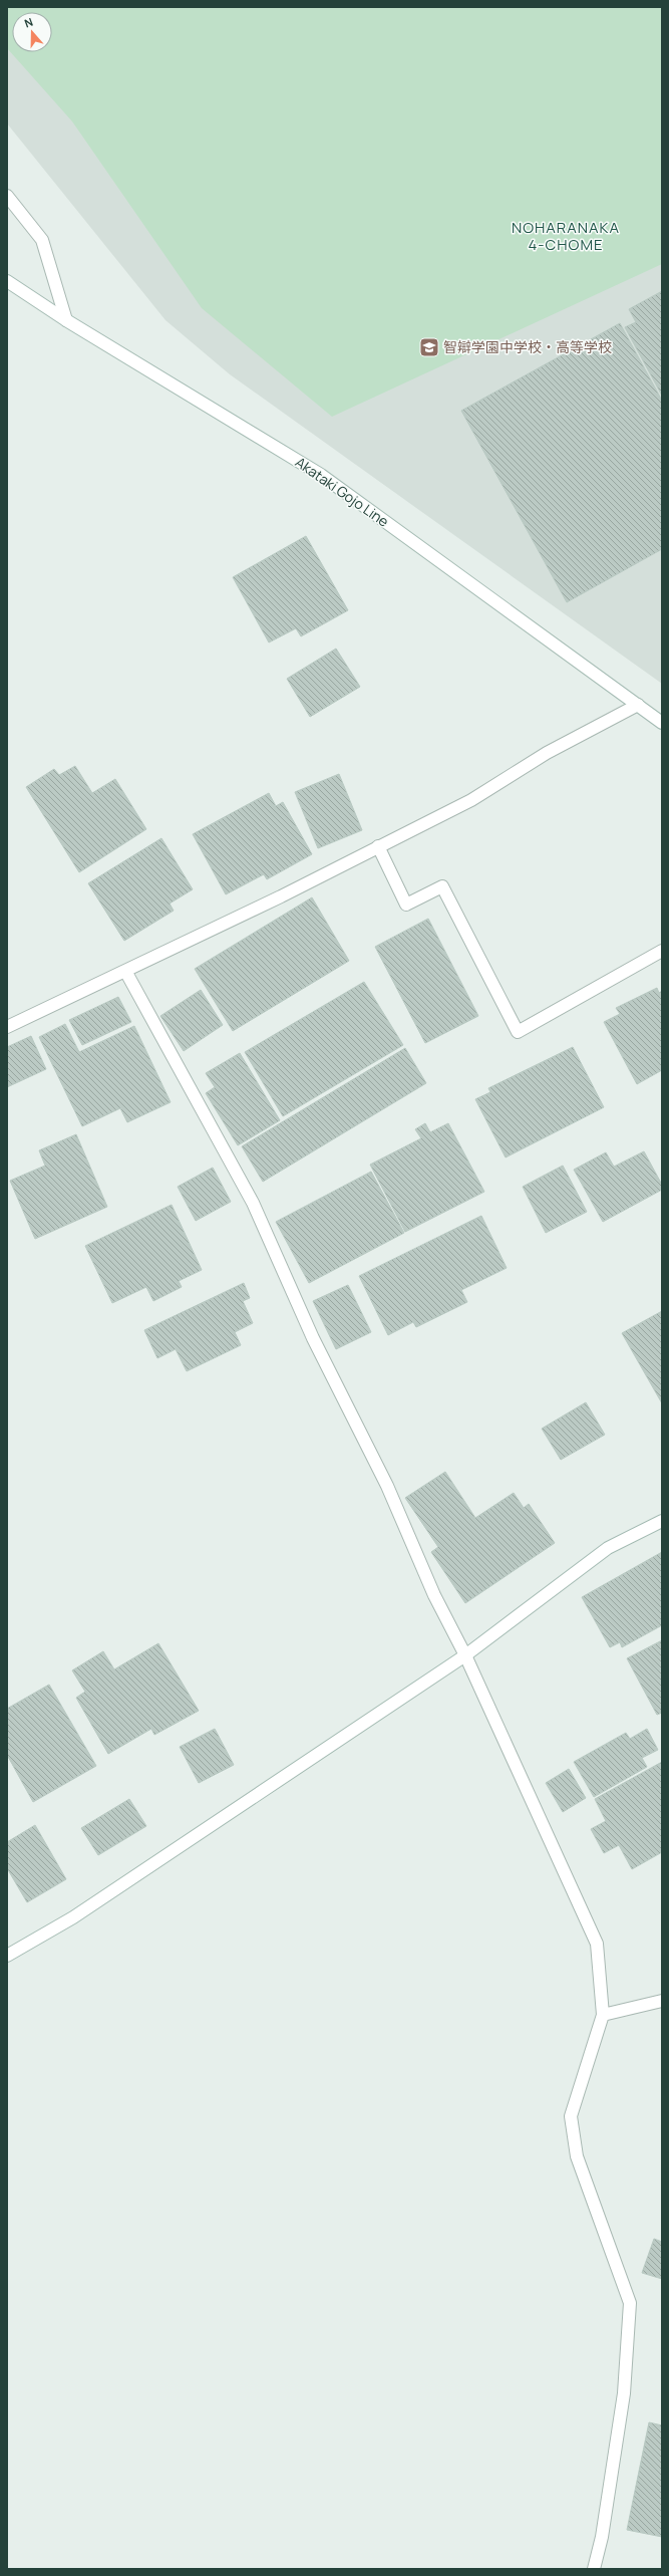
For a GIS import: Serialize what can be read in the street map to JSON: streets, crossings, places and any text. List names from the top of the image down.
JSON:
{
  "streets": {
    "street": ["Akataki Gojo Line"]
  },
  "districts": ["NOHARANAKA 4-CHOME"],
  "places": {
    "school or university": ["智辯学園中学校・高等学校"]
  },
  "north": "top"
}
